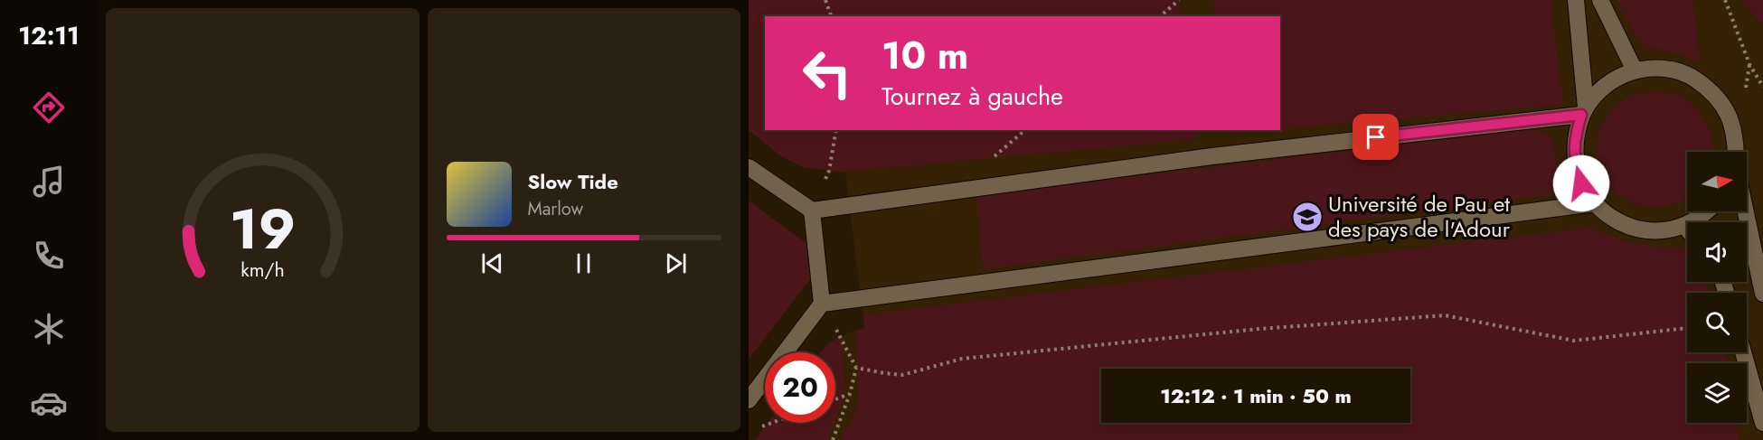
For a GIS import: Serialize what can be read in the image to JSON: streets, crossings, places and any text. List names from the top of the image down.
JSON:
{
  "places": {
    "school or university": ["Université de Pau et des pays de l'Adour"]
  },
  "north": "right",
  "page": {
    "tabs": "12:11",
    "turn": ["10 m", "Tournez à gauche"],
    "song": ["Slow Tide", "Marlow"],
    "limit": "20",
    "trip": "12:12 · 1 min · 50 m",
    "gauge": ["19", "km/h"]
  }
}
